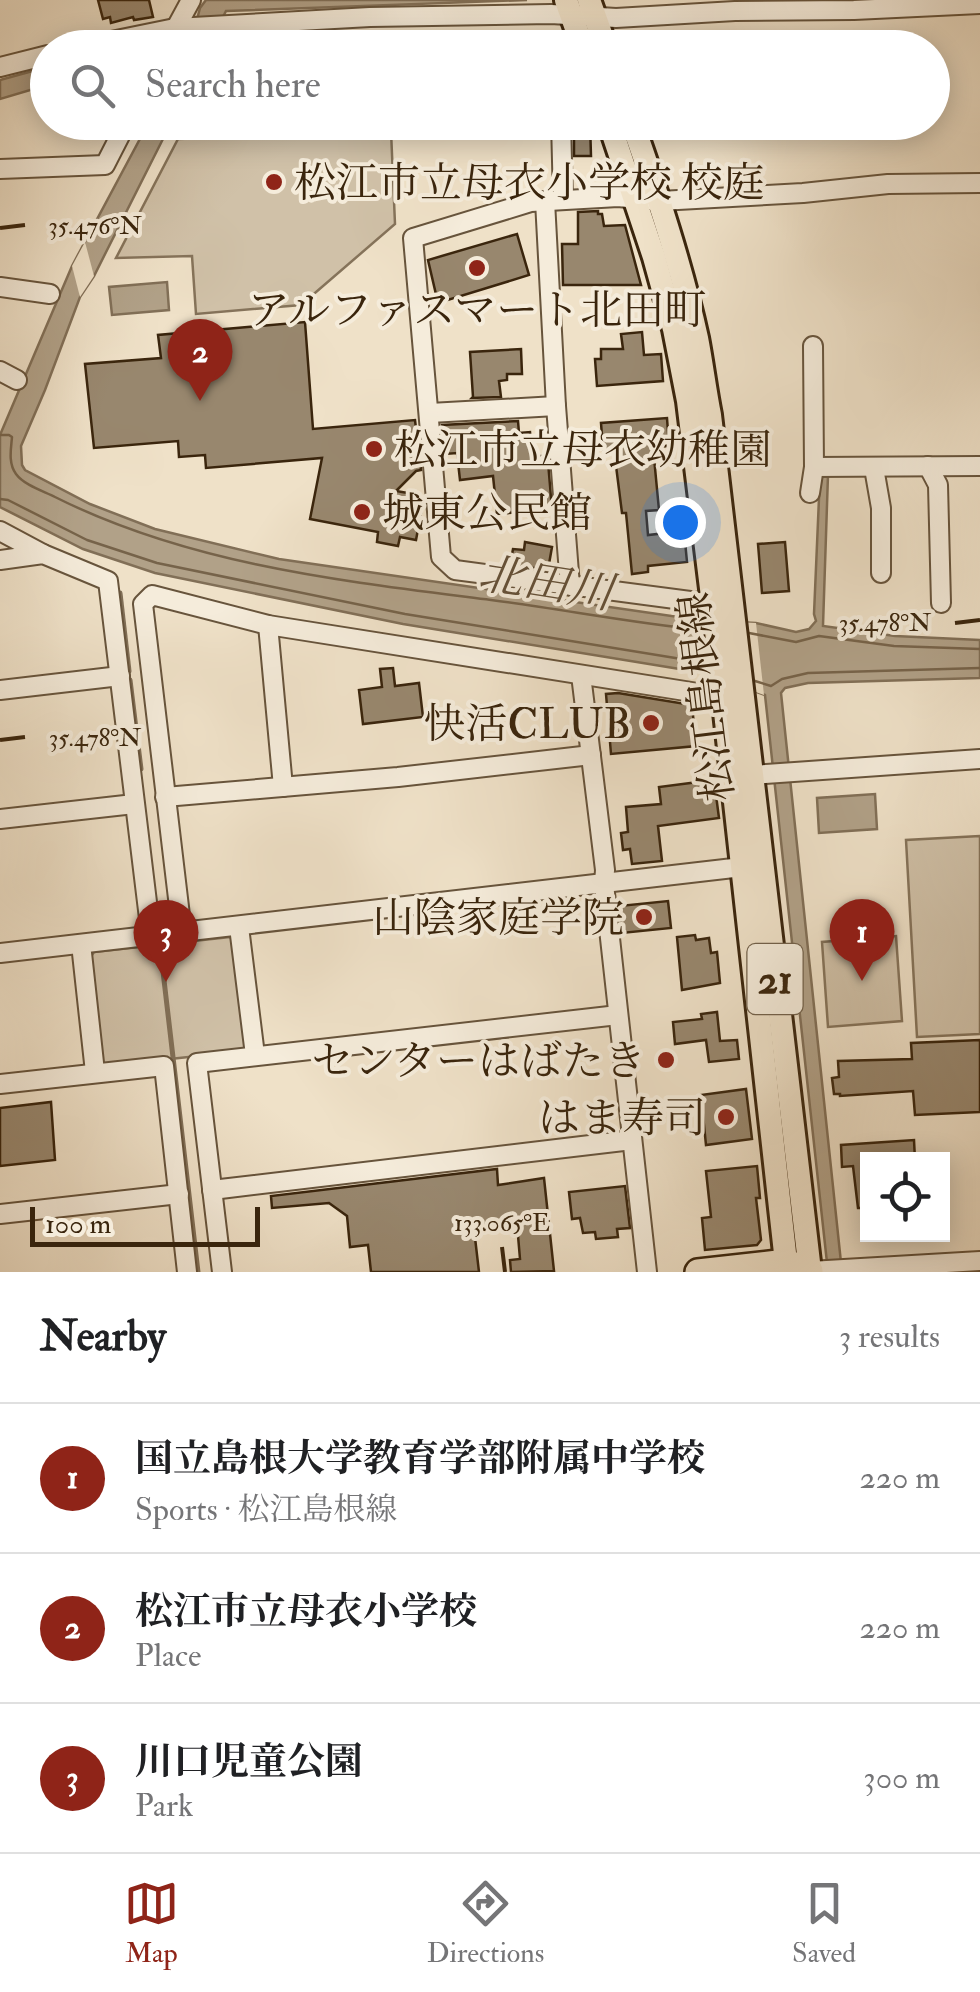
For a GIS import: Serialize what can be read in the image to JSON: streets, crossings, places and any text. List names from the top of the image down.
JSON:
{
  "streets": {
    "main road": ["松江島根線", "21"]
  },
  "water": ["北田川"],
  "places": [
    "松江市立母衣小学校 校庭",
    "アルファスマート北田町",
    "松江市立母衣幼稚園",
    "城東公民館",
    "快活CLUB",
    "山陰家庭学院",
    "センターはばたき",
    "はま寿司"
  ],
  "scale_bar": "100 m",
  "page": {
    "search": "Search here",
    "pins": ["2", "1", "3"],
    "scale": "100 m",
    "heading": ["Nearby", "3 results"],
    "list": [
      {
        "mark": "1",
        "name": "国立島根大学教育学部附属中学校",
        "note": "Sports · 松江島根線",
        "value": "220 m"
      },
      {
        "mark": "2",
        "name": "松江市立母衣小学校",
        "note": "Place",
        "value": "220 m"
      },
      {
        "mark": "3",
        "name": "川口児童公園",
        "note": "Park",
        "value": "300 m"
      }
    ],
    "nav": ["Map", "Directions", "Saved"]
  },
  "coordinates": ["35.476°N", "35.478°N", "133.065°E"]
}
